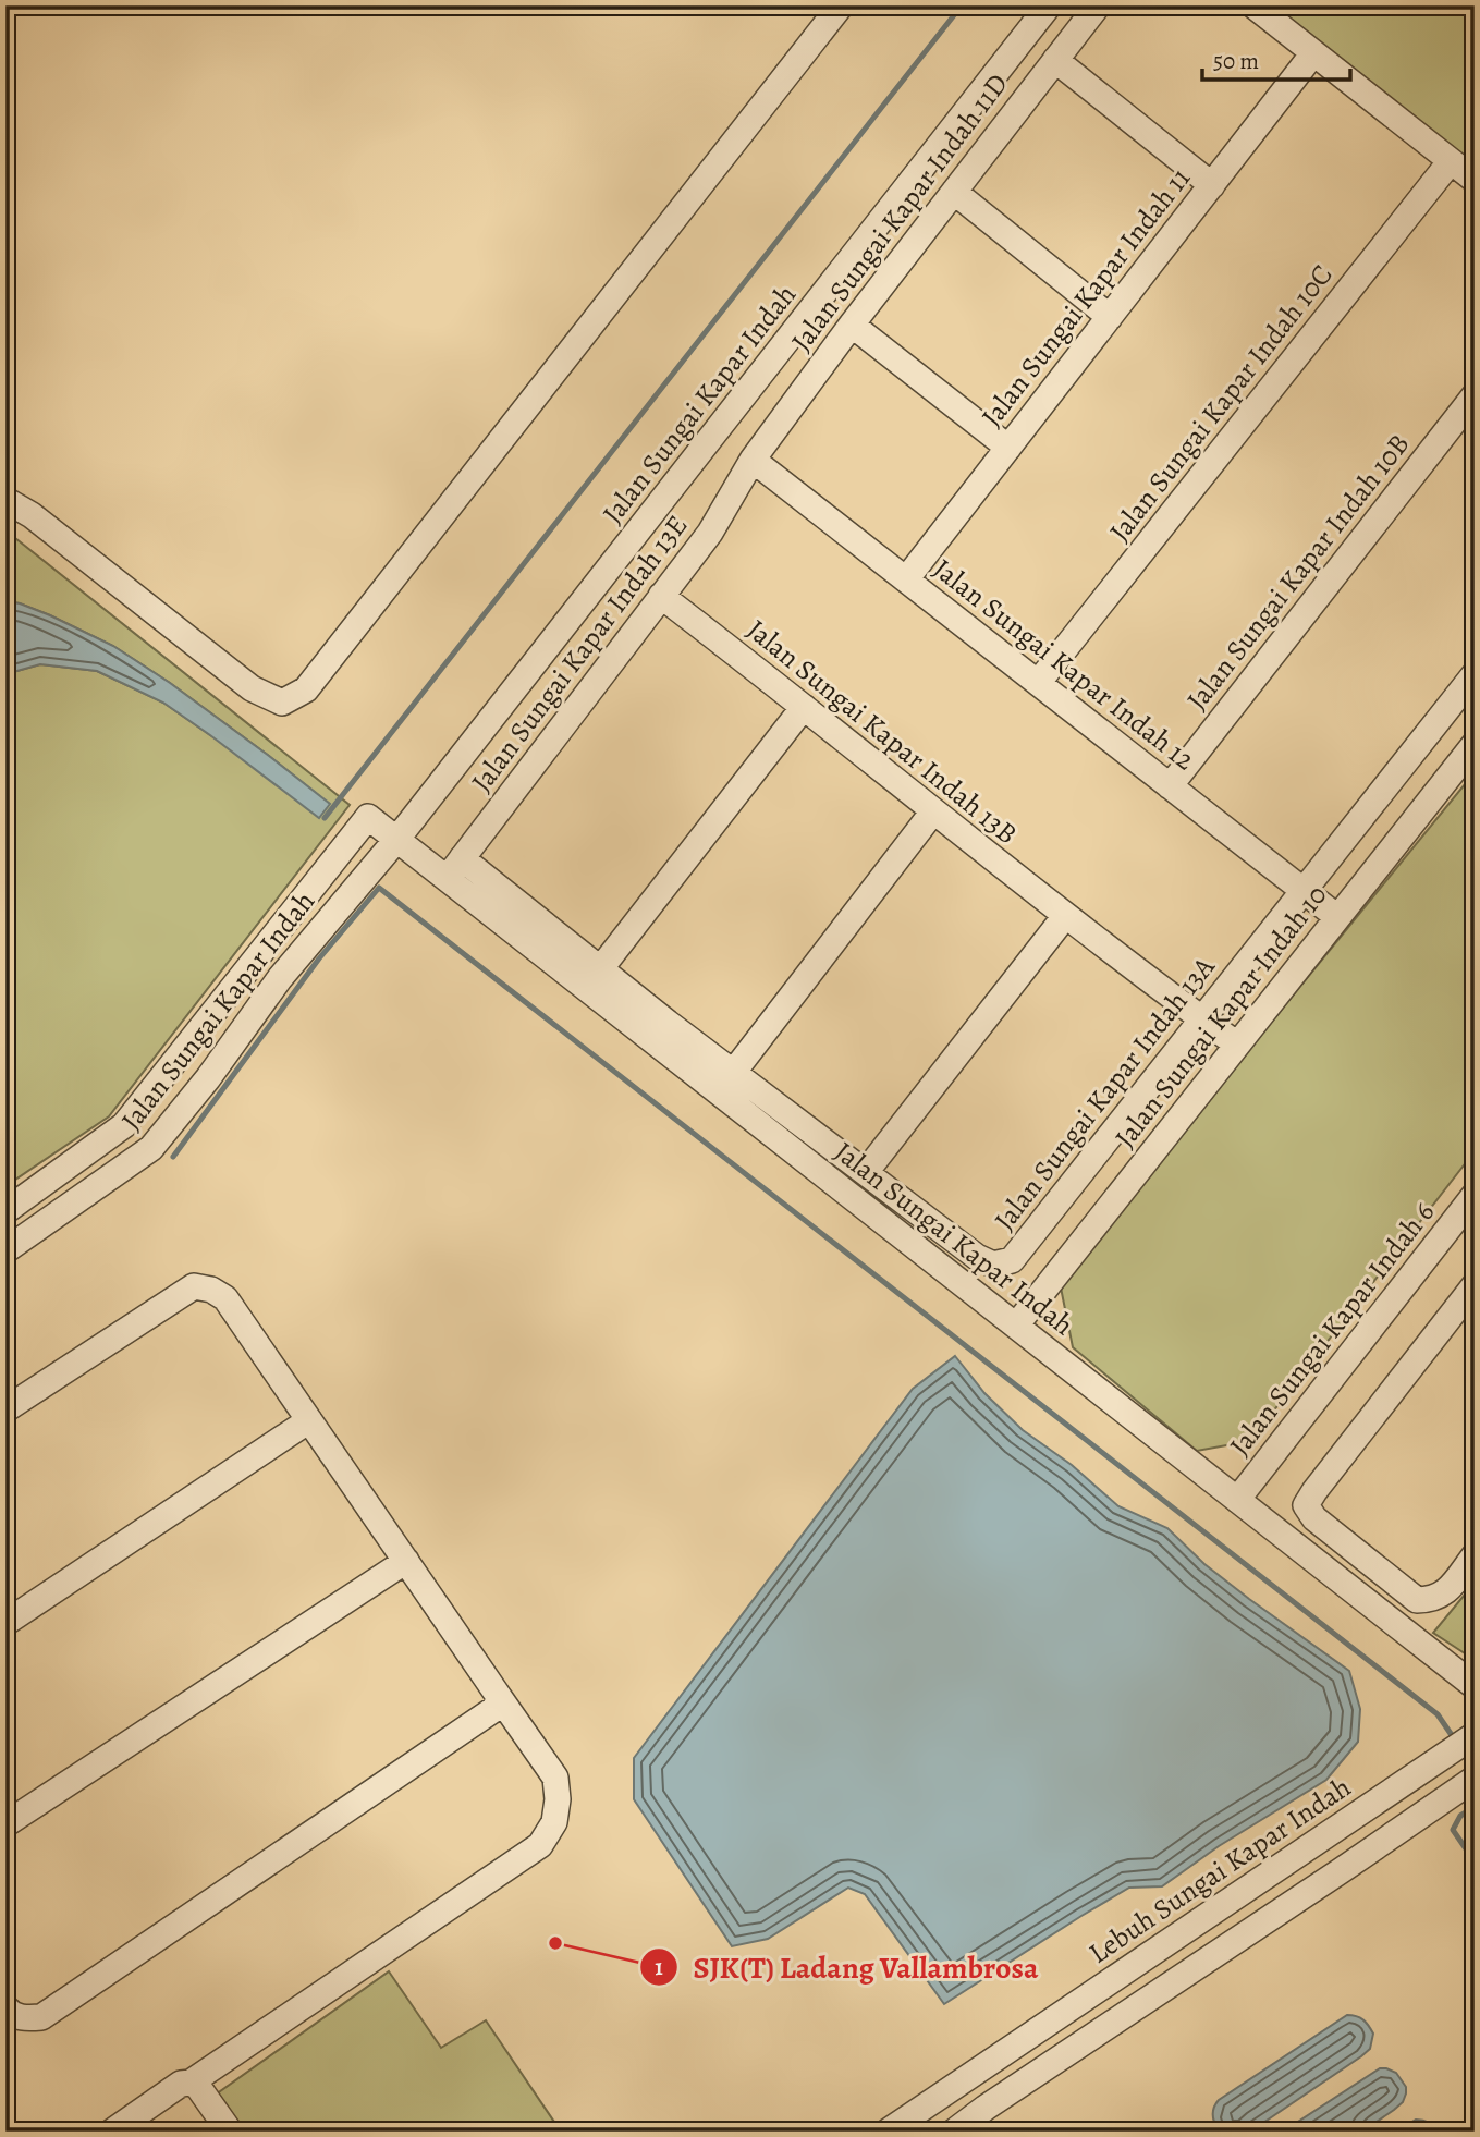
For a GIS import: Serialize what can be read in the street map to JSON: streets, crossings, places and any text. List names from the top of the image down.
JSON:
{
  "streets": {
    "street": [
      "Jalan Sungai Kapar Indah 11D",
      "Jalan Sungai Kapar Indah 11",
      "Jalan Sungai Kapar Indah 10C",
      "Jalan Sungai Kapar Indah",
      "Jalan Sungai Kapar Indah 10B",
      "Jalan Sungai Kapar Indah 13E",
      "Jalan Sungai Kapar Indah 12",
      "Jalan Sungai Kapar Indah 13B",
      "Jalan Sungai Kapar Indah 10",
      "Jalan Sungai Kapar Indah 13A",
      "Jalan Sungai Kapar Indah 6",
      "Lebuh Sungai Kapar Indah"
    ]
  },
  "crossings": [
    ["Jalan Sungai Kapar Indah 11D", "Jalan Sungai Kapar Indah 13E"],
    ["Jalan Sungai Kapar Indah 11D", "Jalan Sungai Kapar Indah 12"],
    ["Jalan Sungai Kapar Indah 11", "Jalan Sungai Kapar Indah 12"],
    ["Jalan Sungai Kapar Indah 10C", "Jalan Sungai Kapar Indah 12"],
    ["Jalan Sungai Kapar Indah", "Jalan Sungai Kapar Indah 13E"],
    ["Jalan Sungai Kapar Indah", "Jalan Sungai Kapar Indah 10"],
    ["Jalan Sungai Kapar Indah", "Jalan Sungai Kapar Indah 6"],
    ["Jalan Sungai Kapar Indah 10B", "Jalan Sungai Kapar Indah 12"],
    ["Jalan Sungai Kapar Indah 13E", "Jalan Sungai Kapar Indah 12"],
    ["Jalan Sungai Kapar Indah 13E", "Jalan Sungai Kapar Indah 13B"],
    ["Jalan Sungai Kapar Indah 13E", "Jalan Sungai Kapar Indah 13A"],
    ["Jalan Sungai Kapar Indah 12", "Jalan Sungai Kapar Indah 10"],
    ["Jalan Sungai Kapar Indah 12", "Jalan Sungai Kapar Indah 13A"],
    ["Jalan Sungai Kapar Indah 13B", "Jalan Sungai Kapar Indah 10"],
    ["Jalan Sungai Kapar Indah 13B", "Jalan Sungai Kapar Indah 13A"]
  ],
  "places": ["SJK(T) Ladang Vallambrosa"],
  "scale_bar": "50 m"
}
